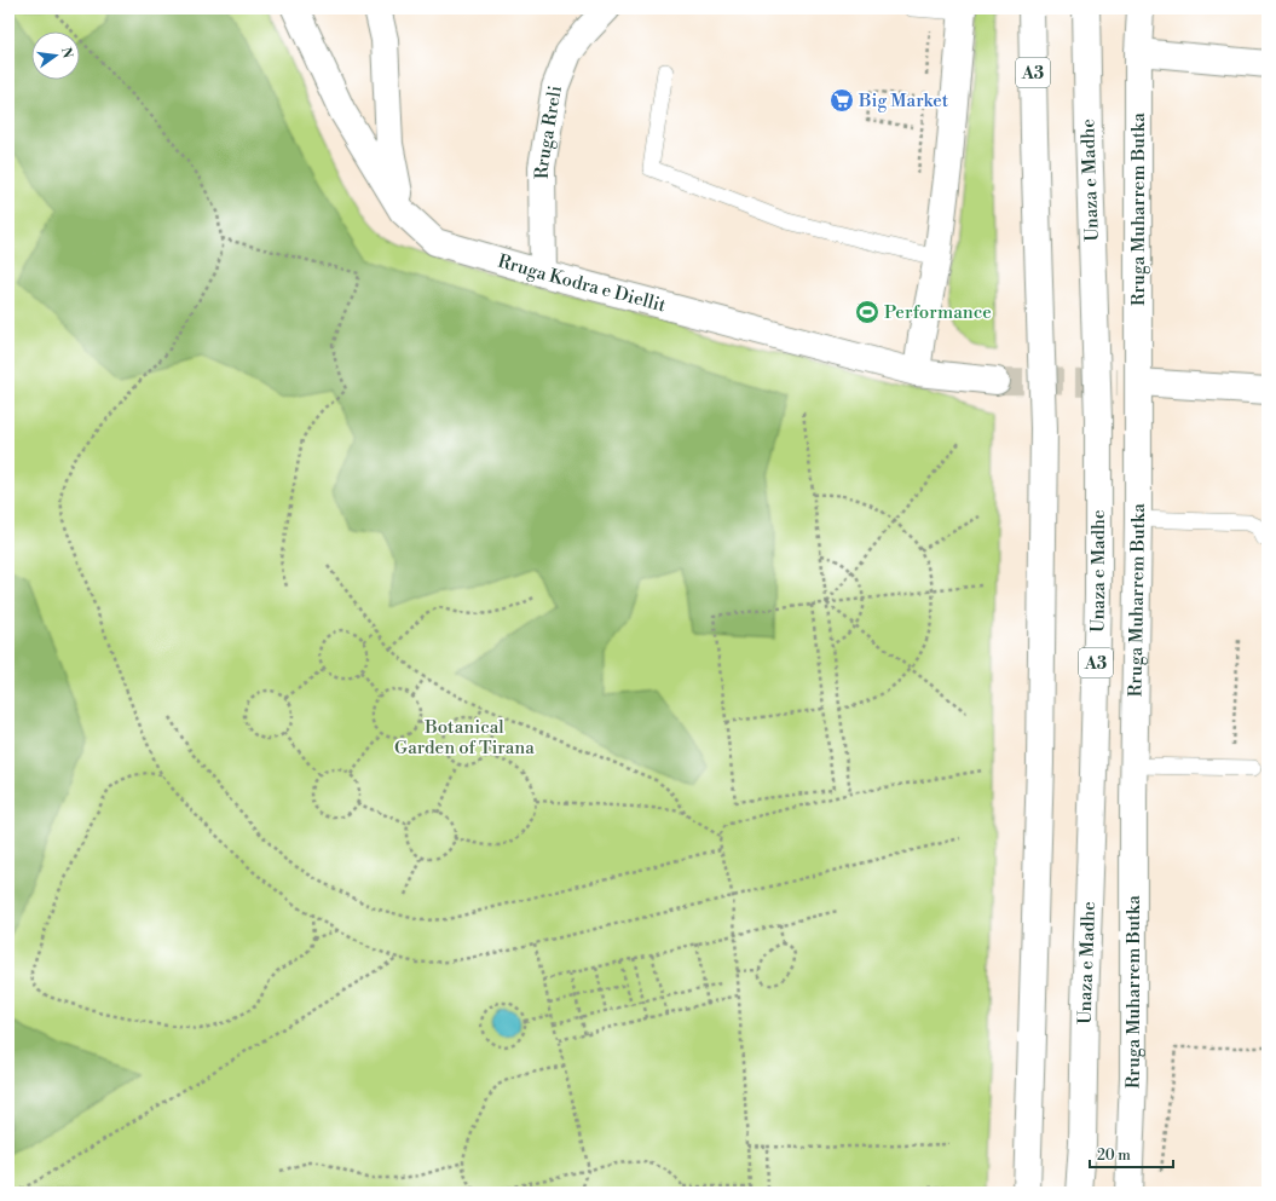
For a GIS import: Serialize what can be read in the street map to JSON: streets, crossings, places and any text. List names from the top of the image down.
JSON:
{
  "streets": {
    "main road": [
      "A3",
      "Rruga Rreli",
      "Unaza e Madhe",
      "Rruga Muharrem Butka",
      "Rruga Kodra e Diellit"
    ]
  },
  "crossings": [
    ["Rruga Rreli", "Rruga Kodra e Diellit"]
  ],
  "parks": ["Botanical Garden of Tirana"],
  "places": {
    "supermarket": ["Big Market"],
    "sports": ["Performance"]
  },
  "scale_bar": "20 m",
  "north": "right"
}
